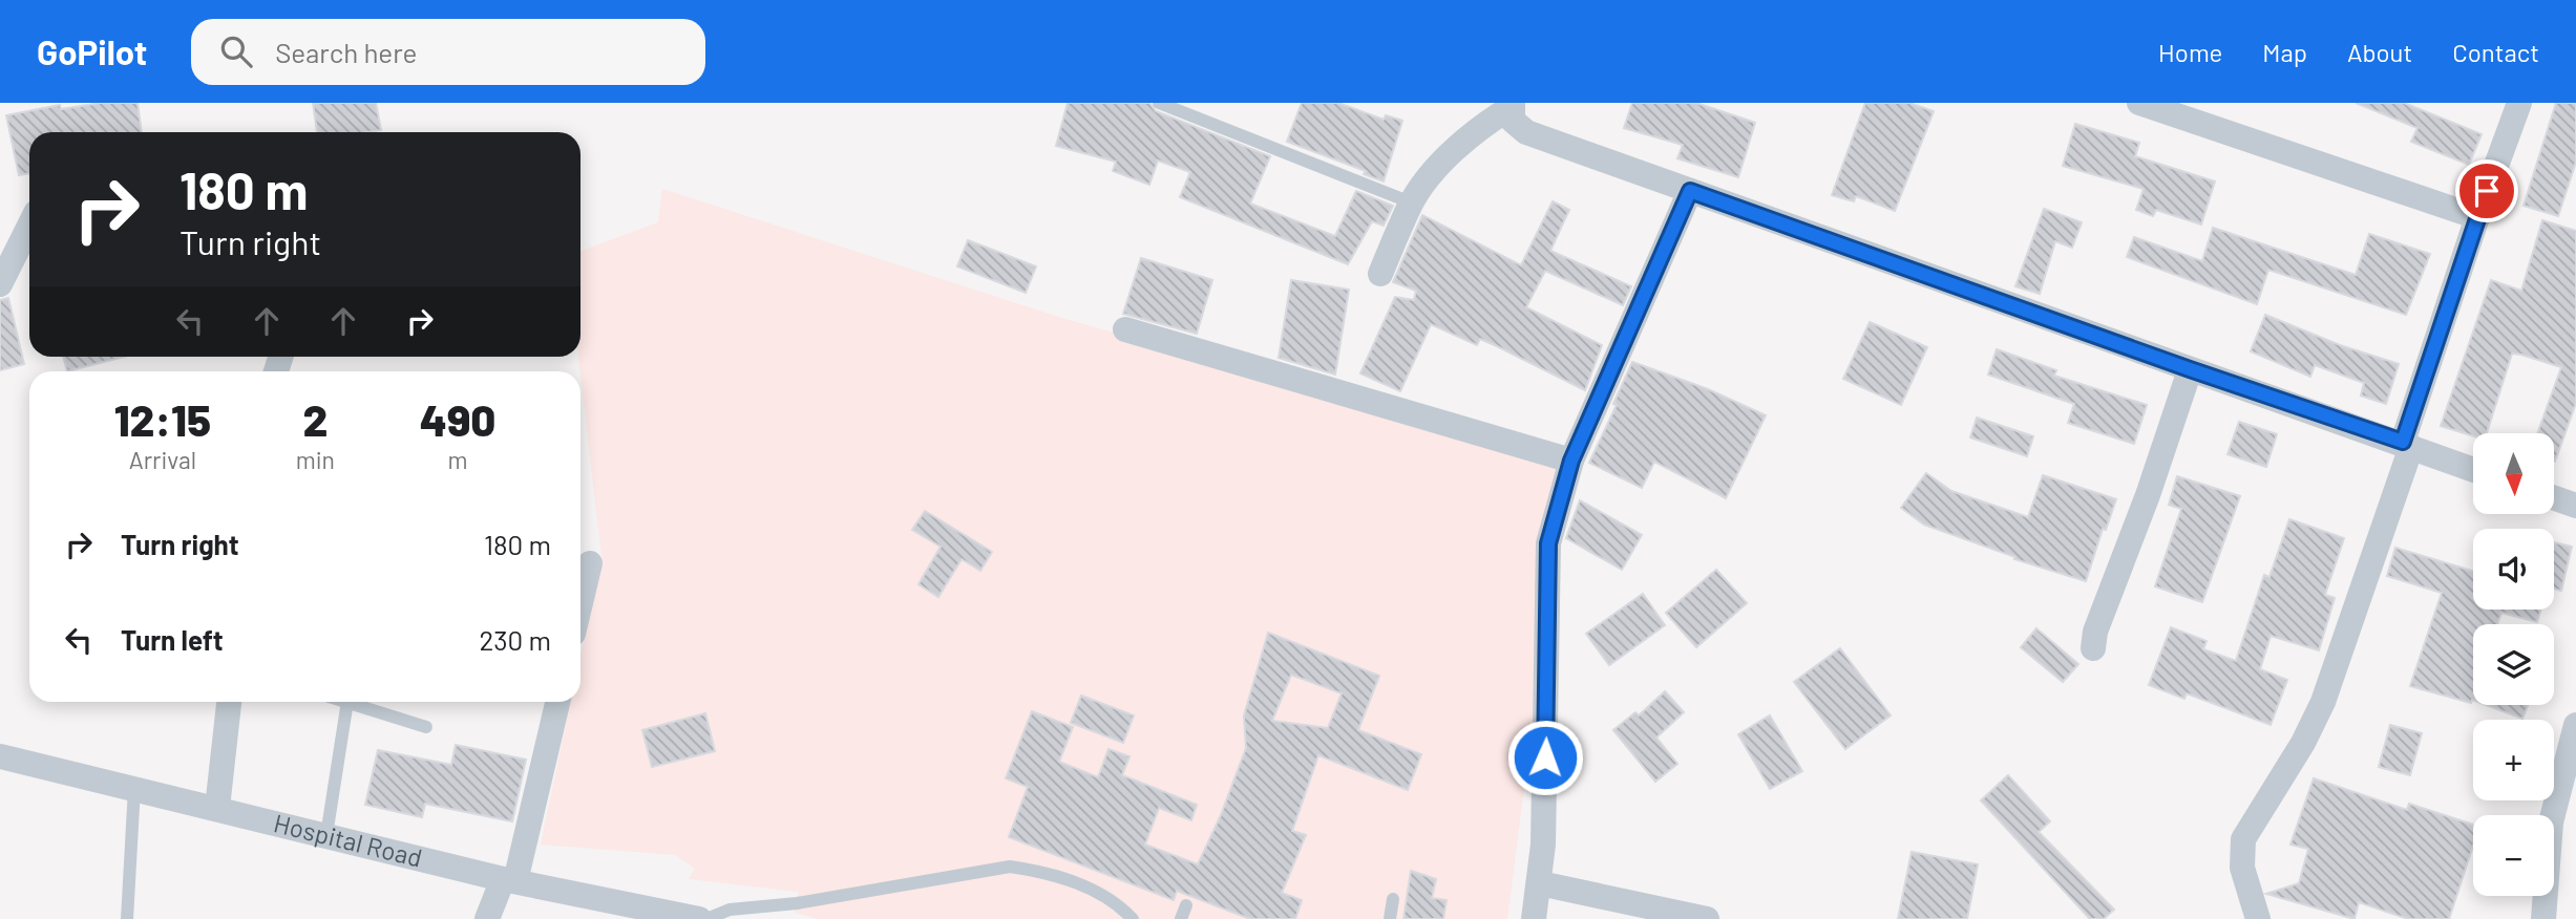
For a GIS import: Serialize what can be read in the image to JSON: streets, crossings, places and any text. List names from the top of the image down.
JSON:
{
  "streets": {
    "street": ["Hospital Road"]
  },
  "north": "bottom",
  "page": {
    "header": "GoPilot",
    "search": "Search here",
    "nav": [
      "Home",
      "Map",
      "About",
      "Contact"
    ],
    "turn": ["180 m", "Turn right"],
    "eta": [
      "12:15",
      "Arrival",
      "2",
      "min",
      "490",
      "m"
    ],
    "map_buttons": ["+", "−"],
    "list": [
      {
        "name": "Turn right",
        "value": "180 m"
      },
      {
        "name": "Turn left",
        "value": "230 m"
      }
    ]
  }
}
